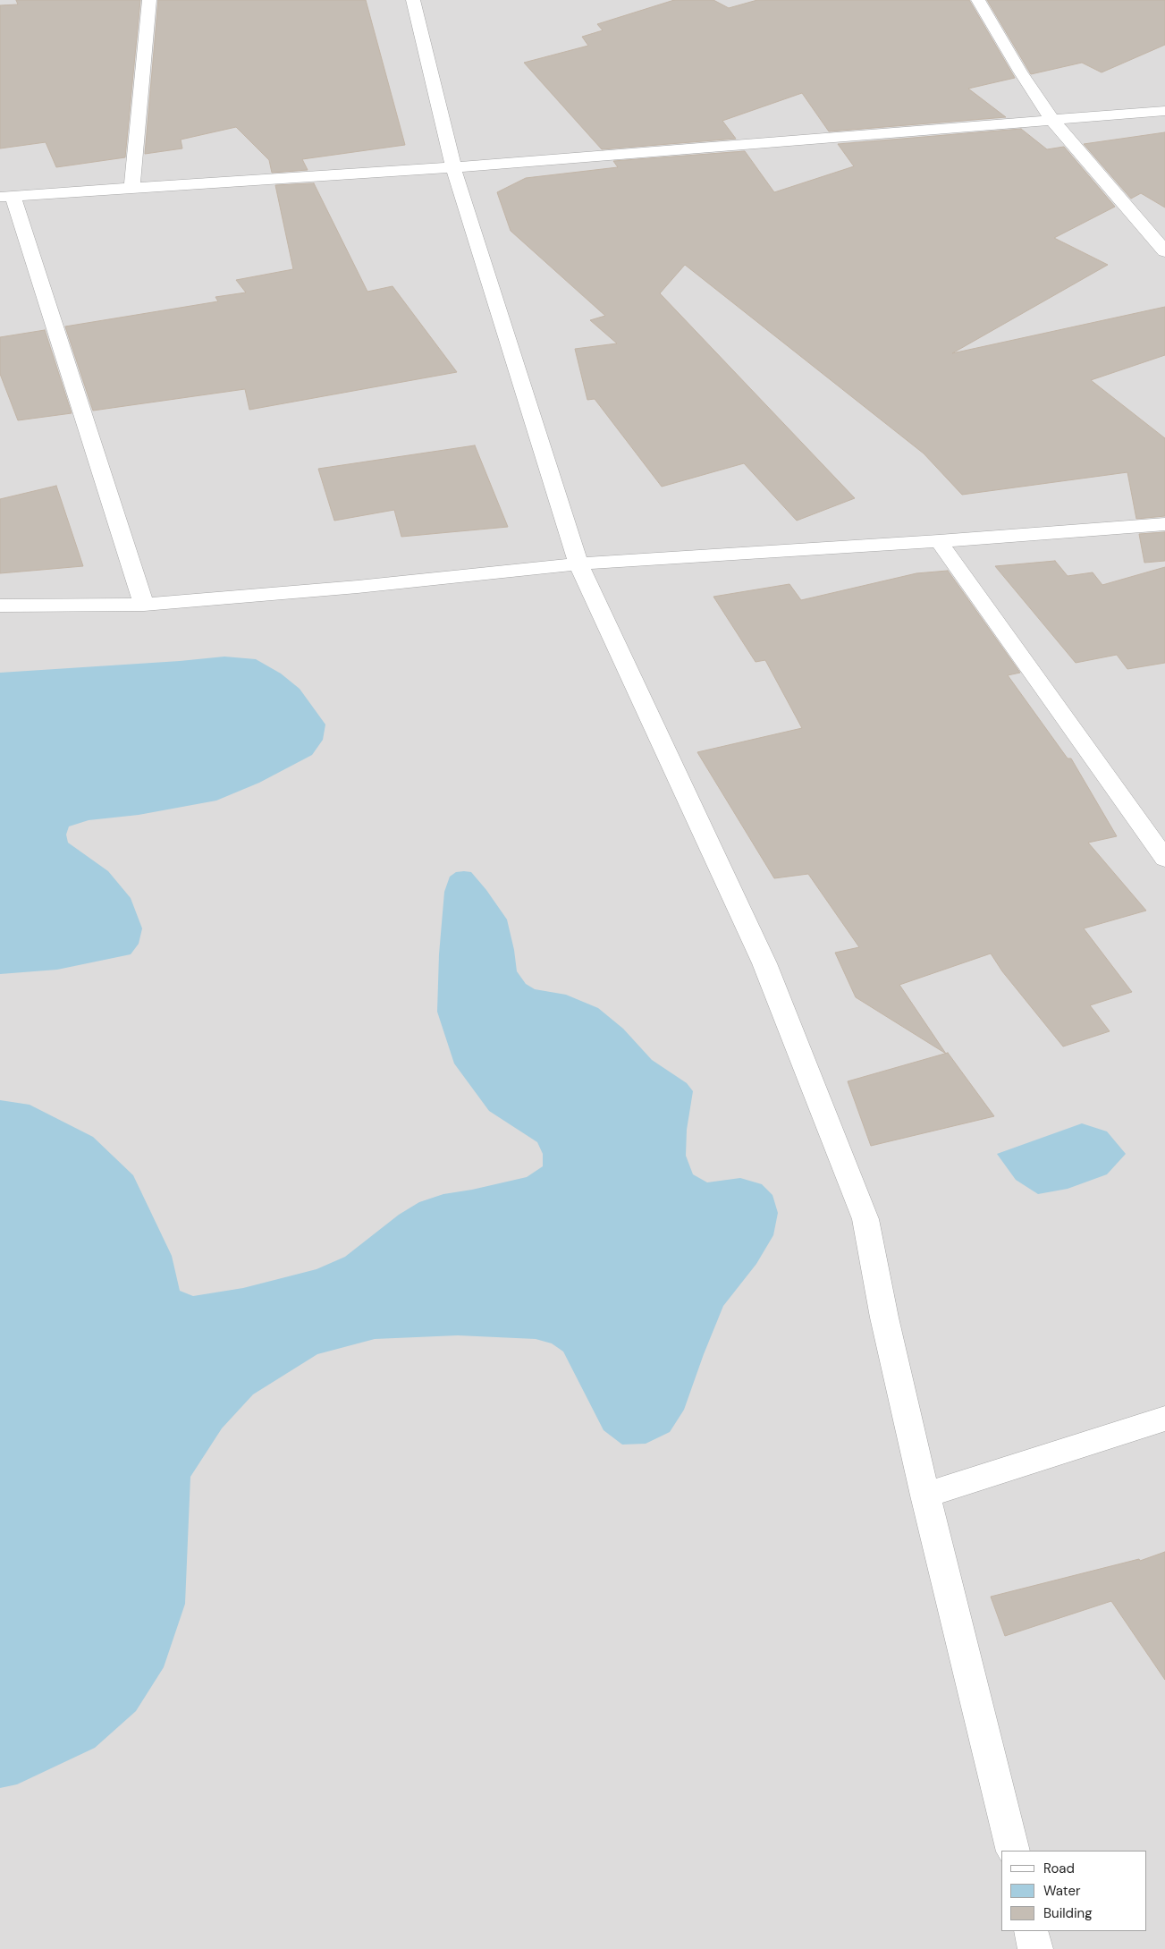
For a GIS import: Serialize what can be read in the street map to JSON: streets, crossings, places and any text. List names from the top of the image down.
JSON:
{
  "legend": ["Road", "Water", "Building"]
}
